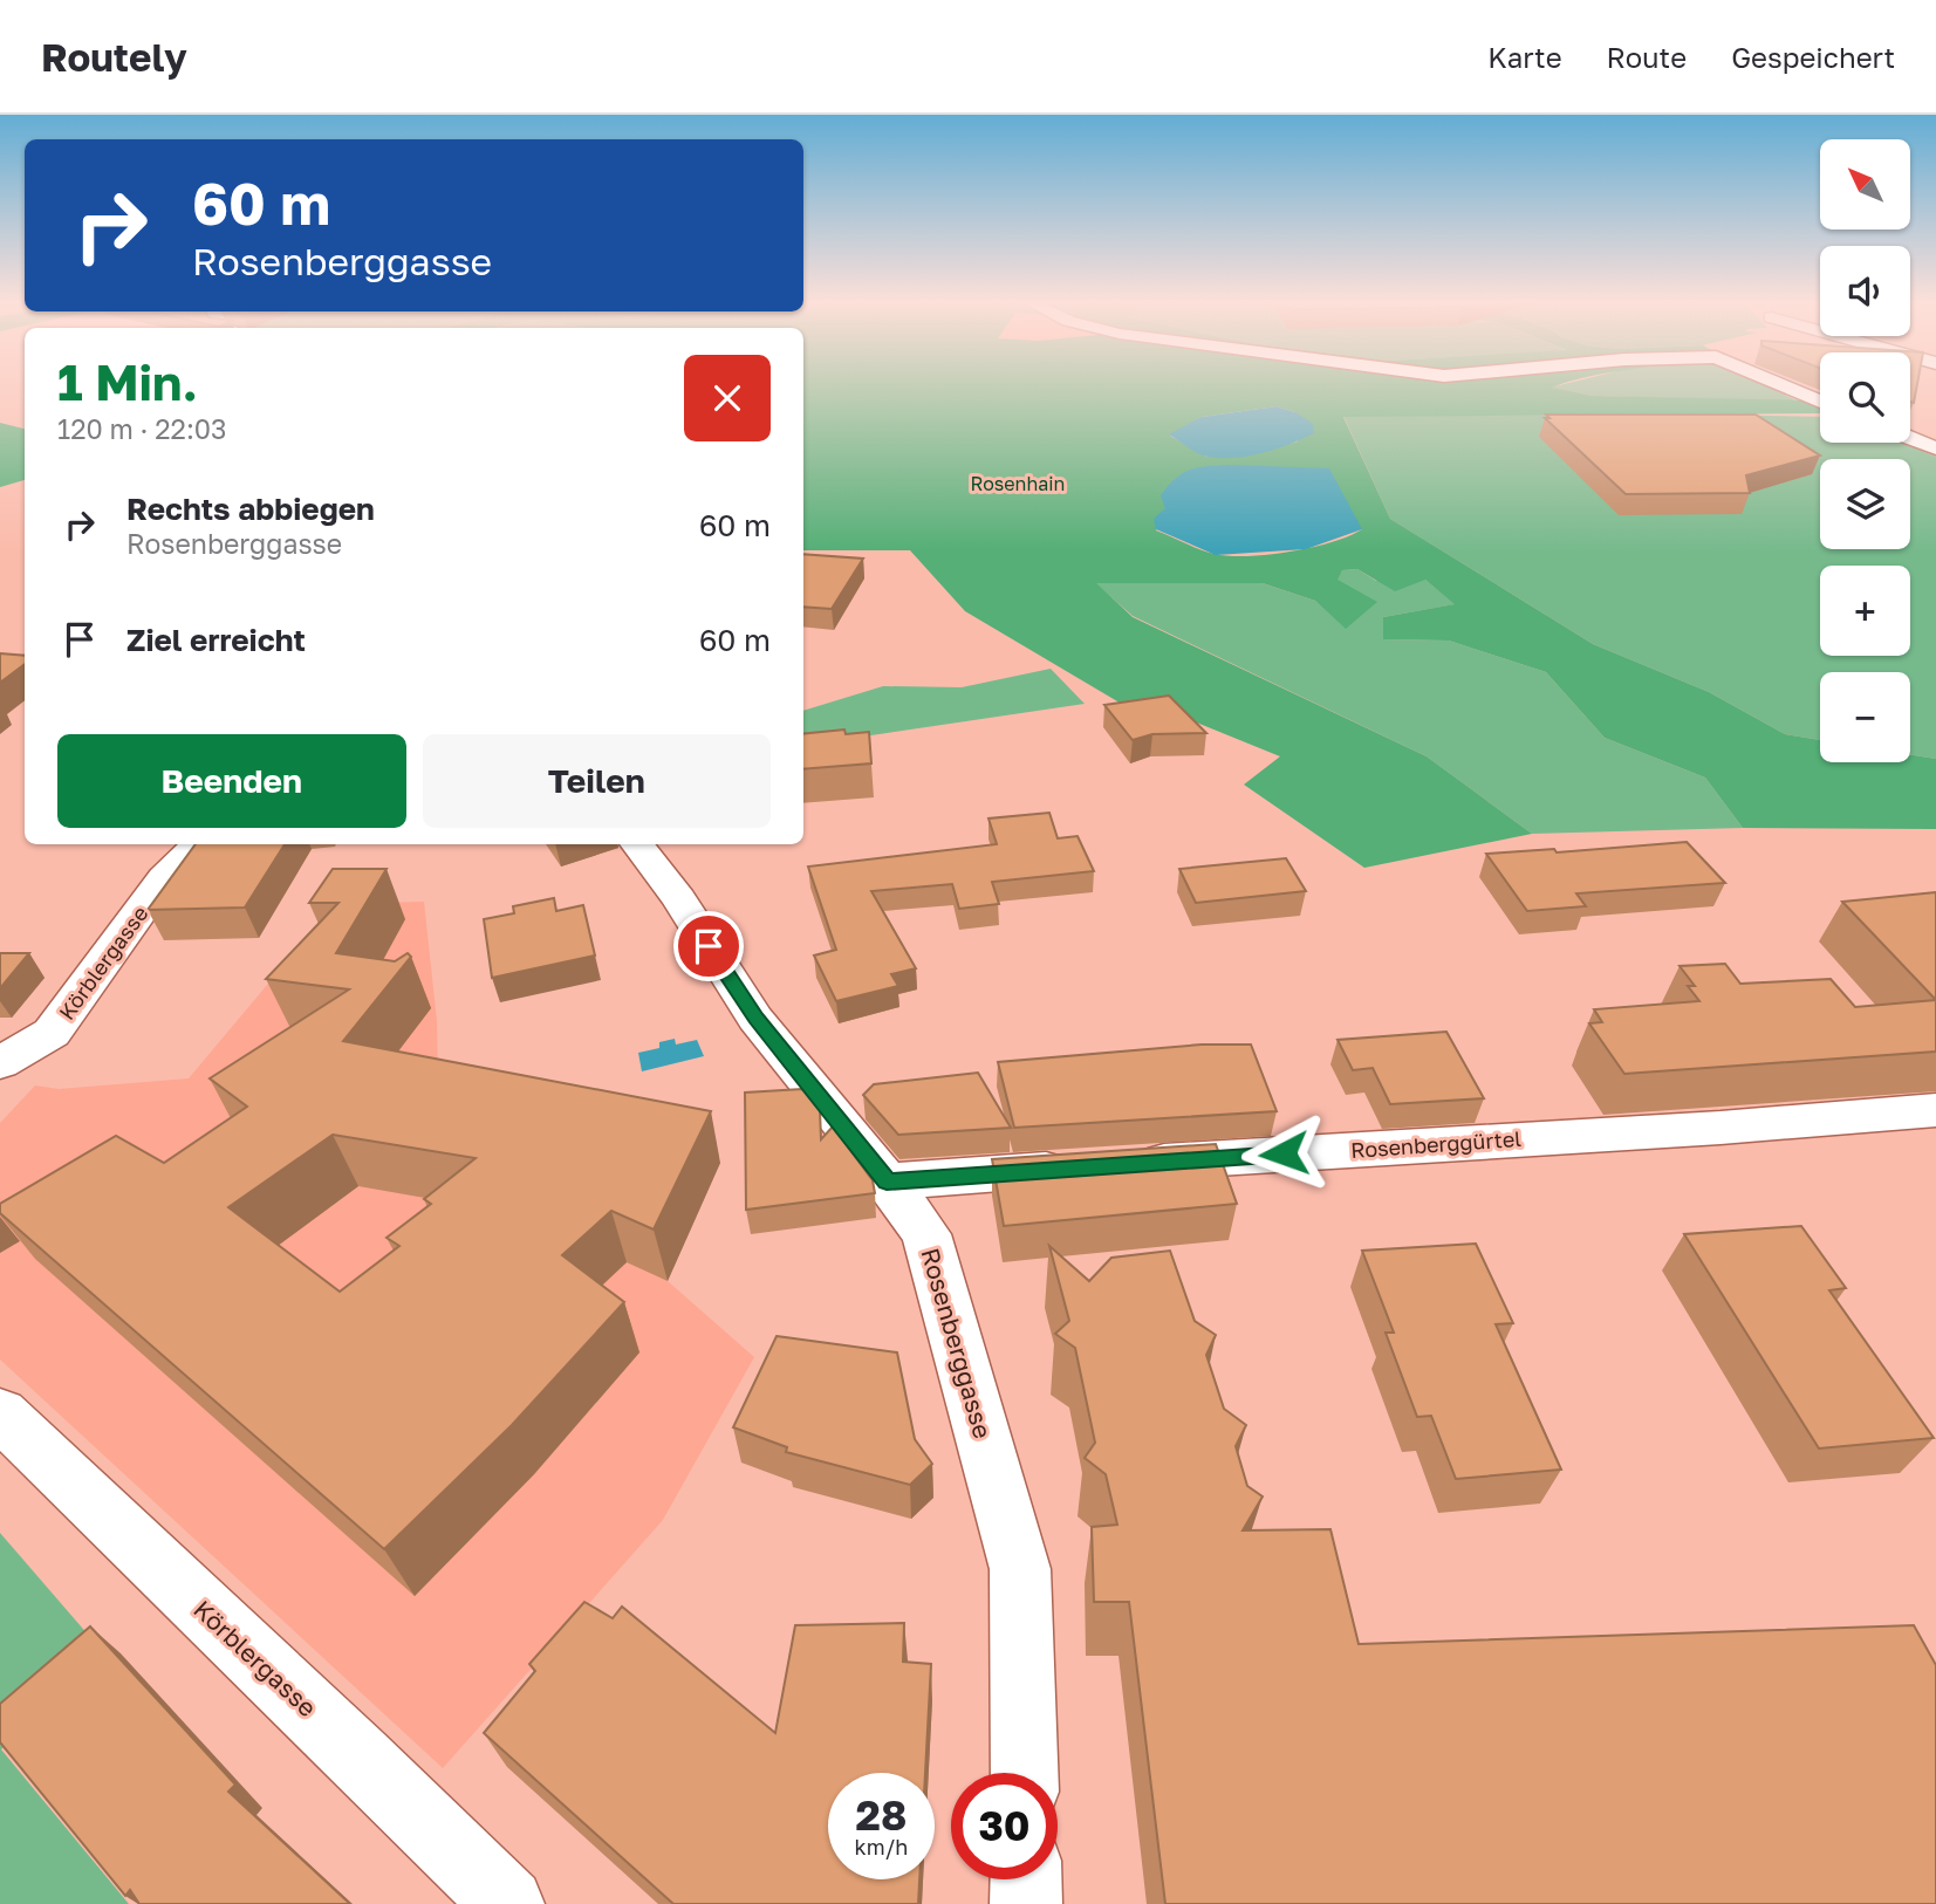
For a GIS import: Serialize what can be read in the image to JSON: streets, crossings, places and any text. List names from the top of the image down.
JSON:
{
  "streets": {
    "street": ["Körblergasse", "Rosenberggürtel", "Rosenberggasse"]
  },
  "crossings": [
    ["Rosenberggürtel", "Rosenberggasse"]
  ],
  "parks": ["Rosenhain"],
  "north": "top left",
  "page": {
    "header": "Routely",
    "nav": ["Karte", "Route", "Gespeichert"],
    "map_buttons": ["+", "−"],
    "turn": ["60 m", "Rosenberggasse"],
    "heading": ["1 Min.", "120 m · 22:03"],
    "list": [
      {
        "name": "Rechts abbiegen",
        "note": "Rosenberggasse",
        "value": "60 m"
      },
      {
        "name": "Ziel erreicht",
        "value": "60 m"
      }
    ],
    "buttons": ["Beenden", "Teilen"],
    "speed": "28 km/h",
    "limit": "30"
  }
}
